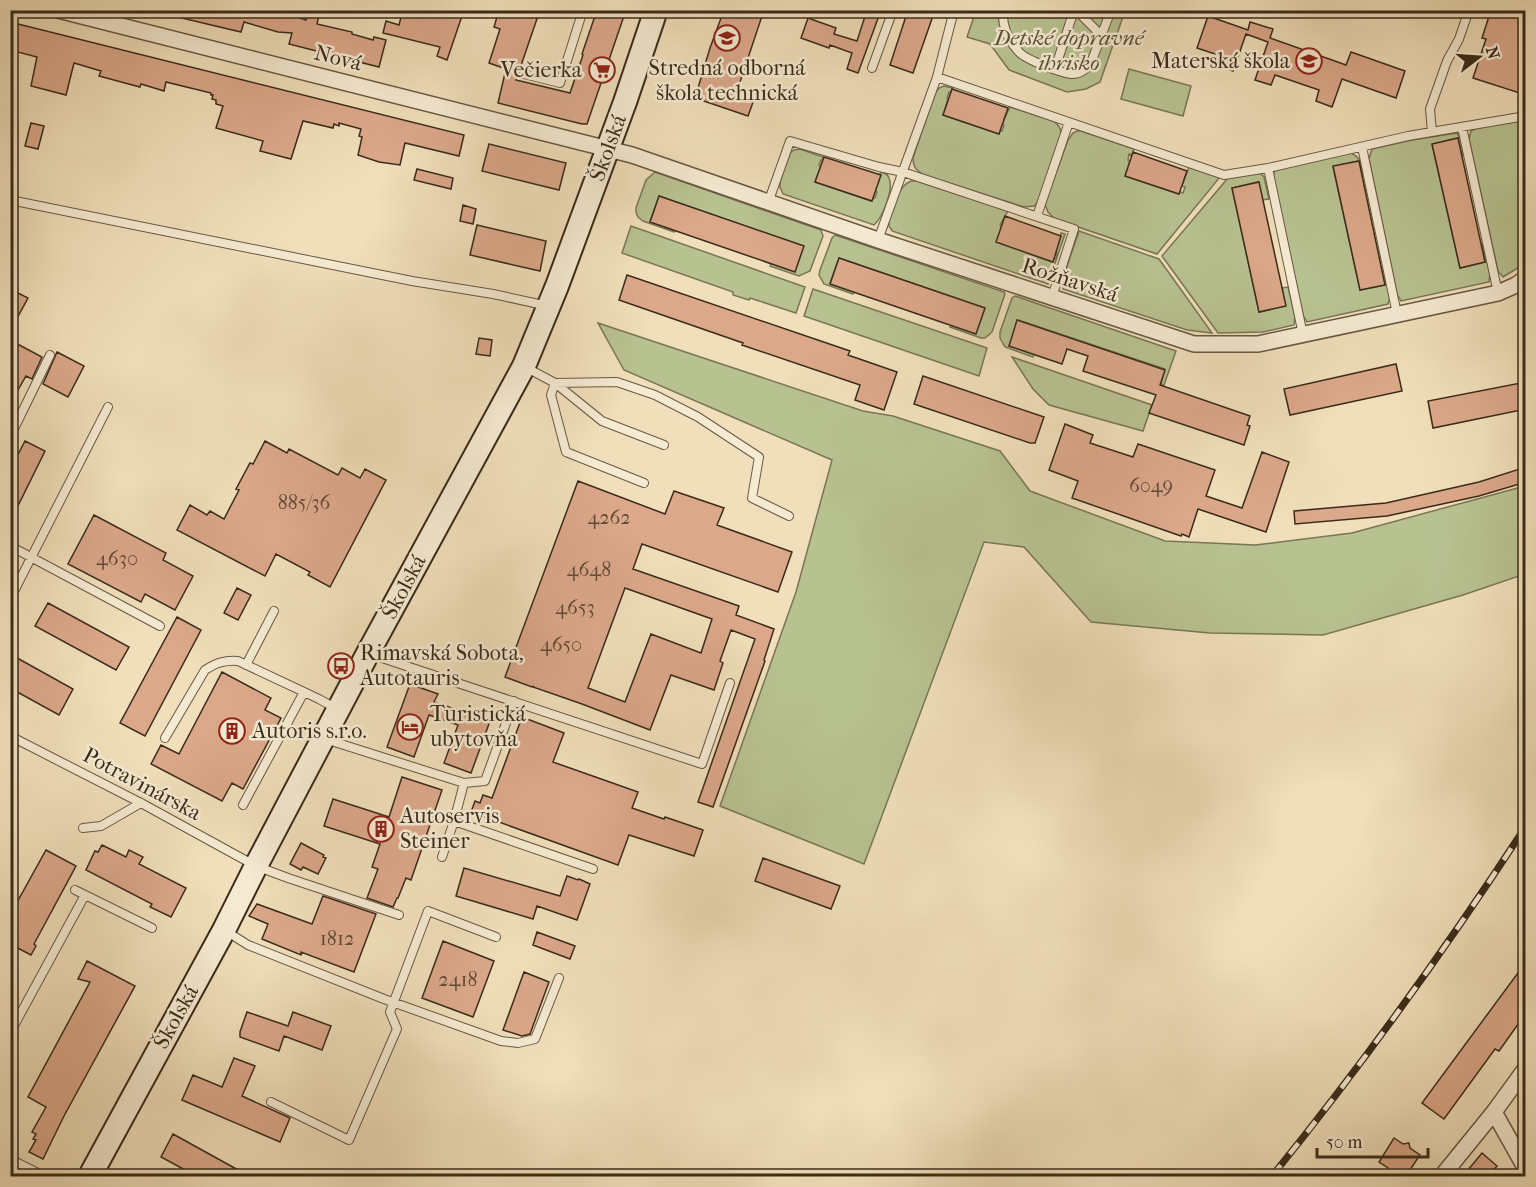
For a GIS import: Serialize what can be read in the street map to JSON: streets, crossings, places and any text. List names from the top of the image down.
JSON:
{
  "streets": {
    "main road": ["Školská"],
    "street": ["Nová", "Rožňavská"],
    "lane": ["Potravinárska"]
  },
  "crossings": [
    ["Nová", "Školská"],
    ["Nová", "Rožňavská"],
    ["Školská", "Rožňavská"],
    ["Školská", "Potravinárska"]
  ],
  "parks": ["Detské dopravné ihrisko"],
  "places": {
    "school or university": ["Stredná odborná škola technická", "Materská škola"],
    "supermarket": ["Večierka"],
    "bus stop": ["Rimavská Sobota, Autotauris"],
    "hotel": ["Turistická ubytovňa"],
    "building": ["Autoris s.r.o.", "Autoservis Steiner"]
  },
  "house_numbers": [
    "6049",
    "885/36",
    "4262",
    "4630",
    "4648",
    "4653",
    "4650",
    "1812",
    "2418"
  ],
  "scale_bar": "50 m",
  "north": "right"
}
